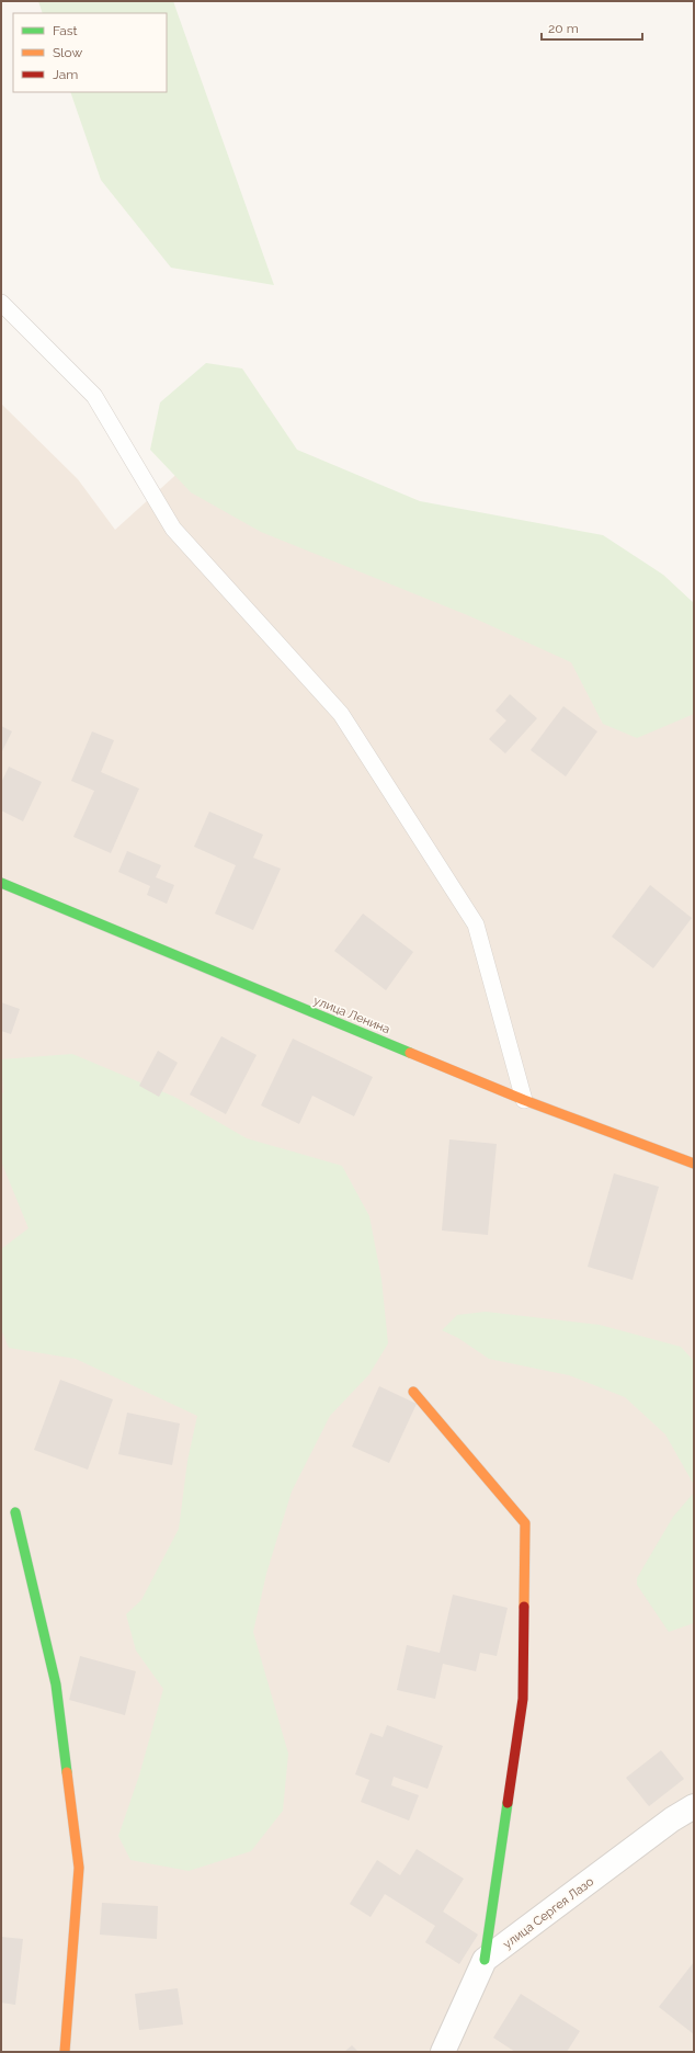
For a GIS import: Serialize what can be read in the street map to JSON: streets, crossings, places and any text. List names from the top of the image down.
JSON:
{
  "streets": {
    "street": ["улица Ленина", "улица Сергея Лазо"]
  },
  "legend": ["Fast", "Slow", "Jam"],
  "scale_bar": "20 m"
}
